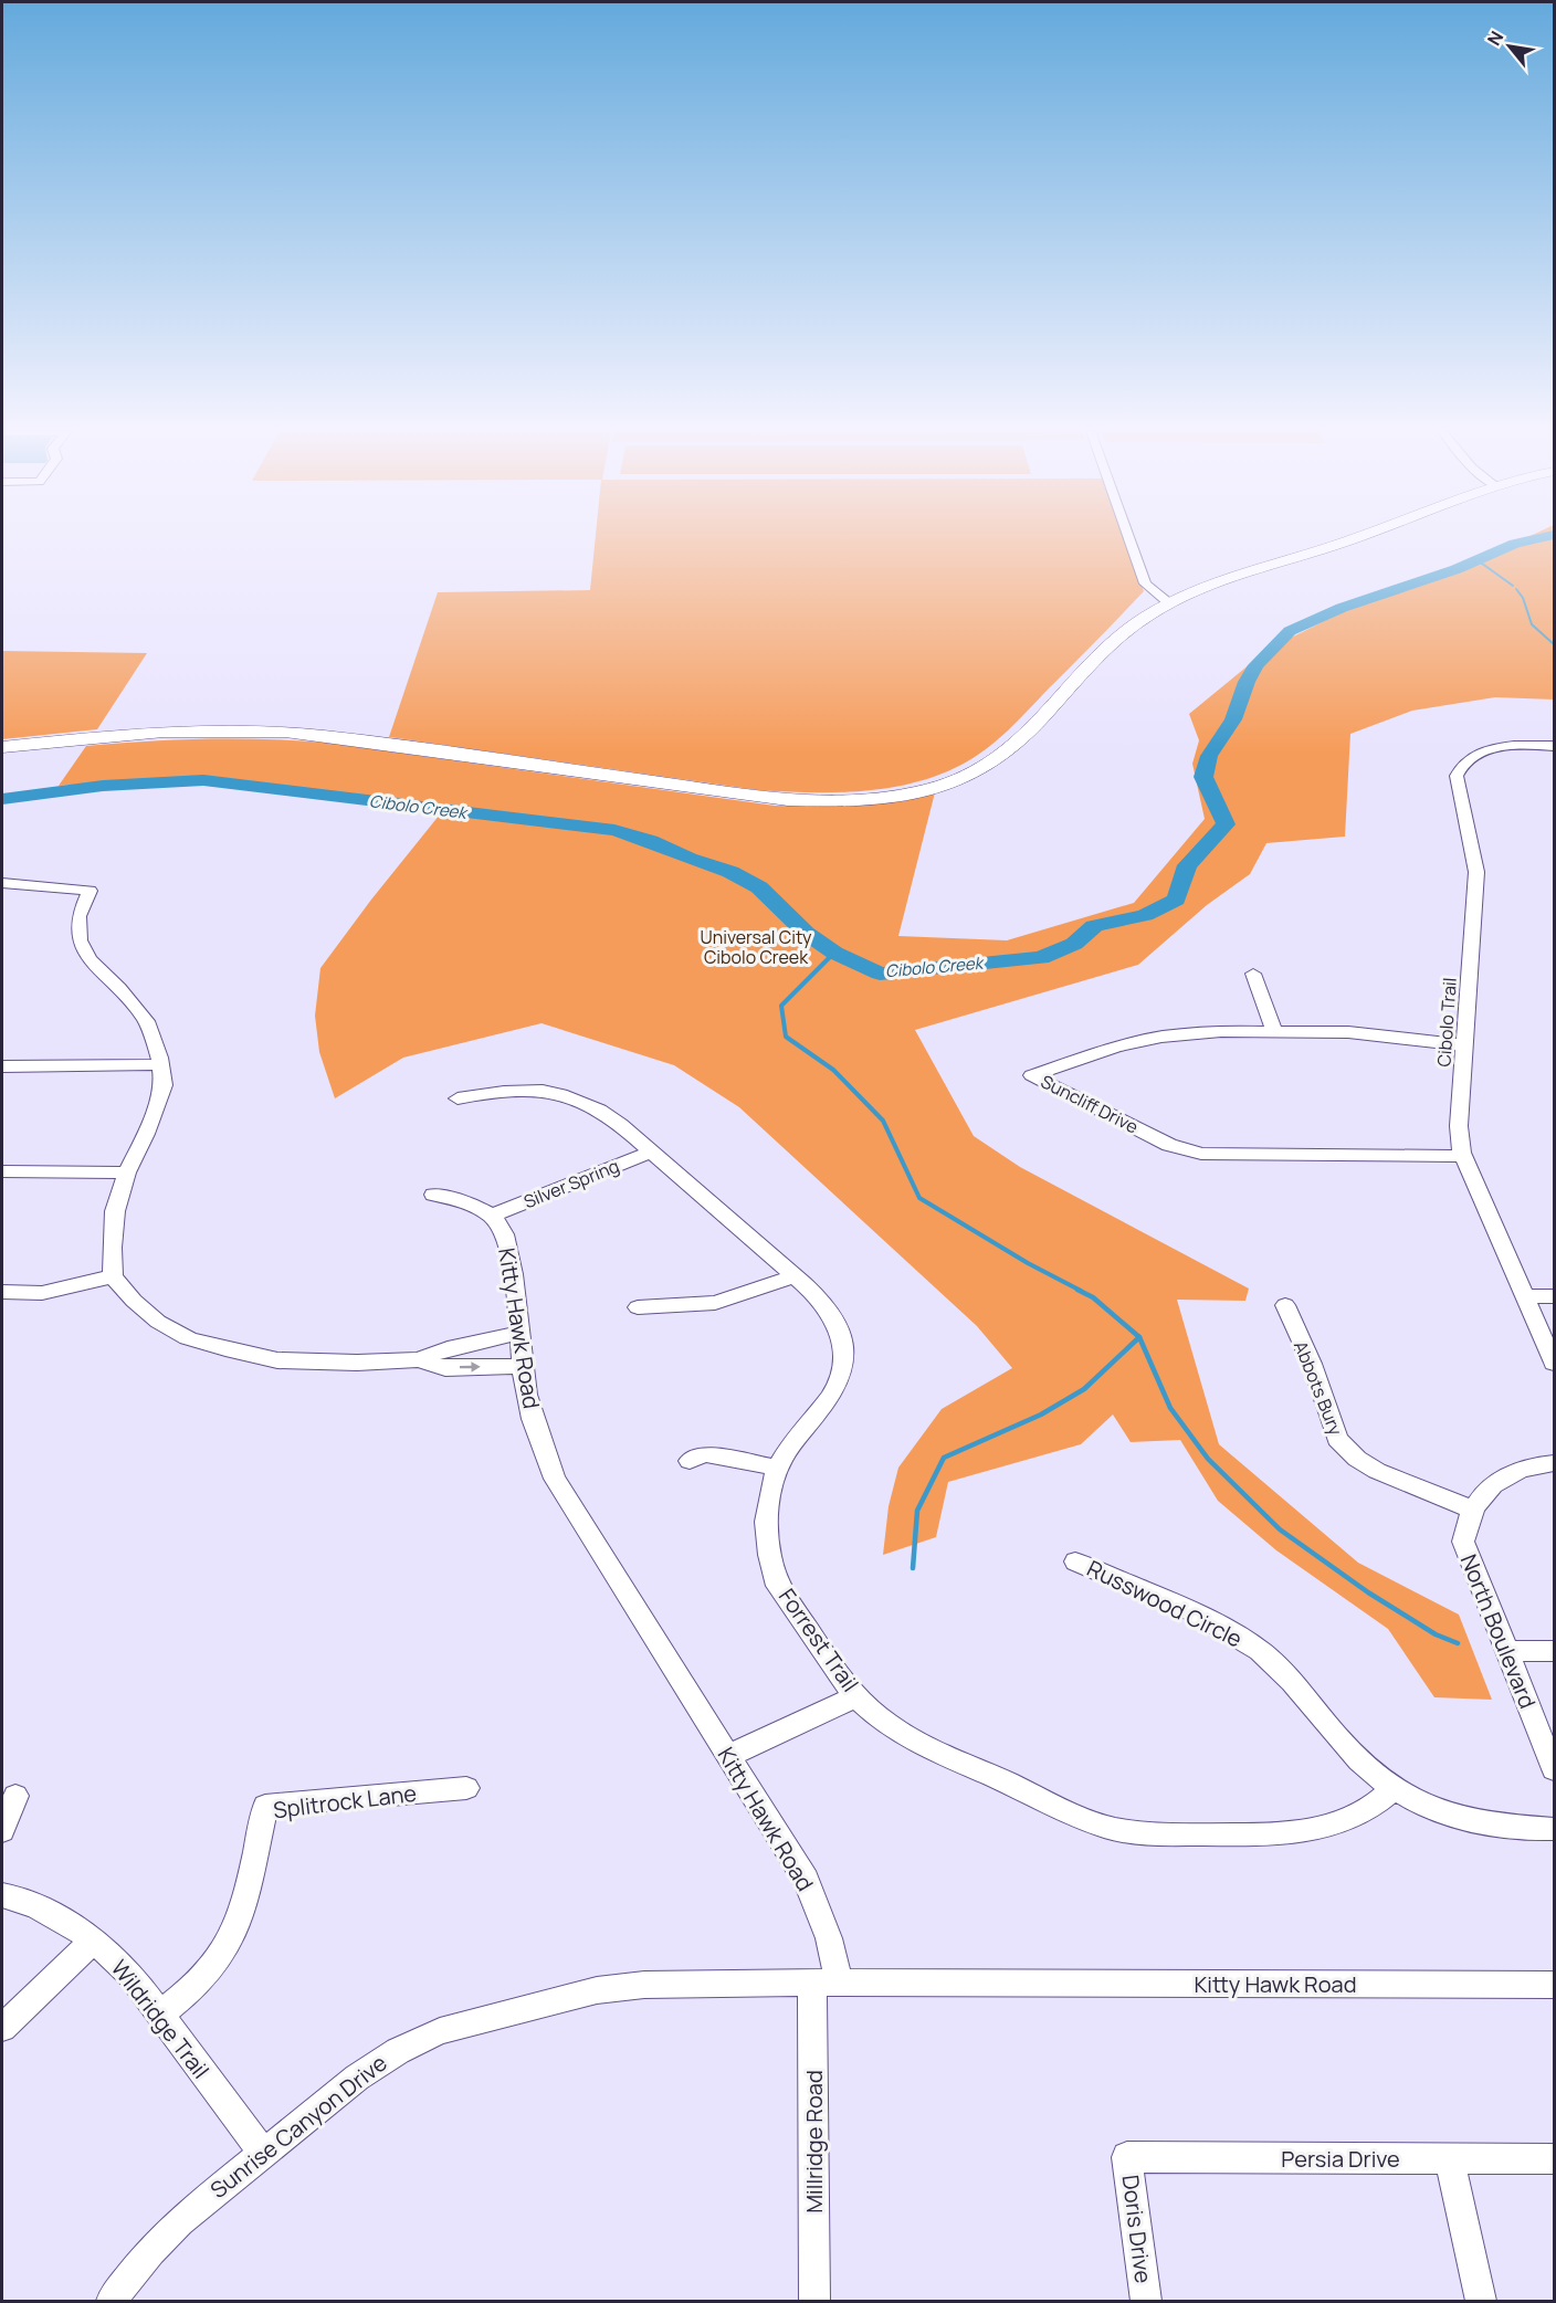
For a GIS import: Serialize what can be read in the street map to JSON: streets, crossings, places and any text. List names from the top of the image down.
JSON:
{
  "streets": {
    "street": [
      "Cibolo Trail",
      "Suncliff Drive",
      "Silver Spring",
      "Kitty Hawk Road",
      "Abbots Bury",
      "Russwood Circle",
      "North Boulevard",
      "Forrest Trail",
      "Splitrock Lane",
      "Wildridge Trail",
      "Sunrise Canyon Drive",
      "Millridge Road",
      "Persia Drive",
      "Doris Drive"
    ]
  },
  "crossings": [
    ["Cibolo Trail", "Suncliff Drive"],
    ["Silver Spring", "Kitty Hawk Road"],
    ["Silver Spring", "Forrest Trail"],
    ["Kitty Hawk Road", "Sunrise Canyon Drive"],
    ["Kitty Hawk Road", "Millridge Road"],
    ["Abbots Bury", "North Boulevard"],
    ["Russwood Circle", "Forrest Trail"],
    ["Splitrock Lane", "Wildridge Trail"],
    ["Wildridge Trail", "Sunrise Canyon Drive"],
    ["Sunrise Canyon Drive", "Millridge Road"],
    ["Persia Drive", "Doris Drive"]
  ],
  "water": ["Cibolo Creek"],
  "parks": ["Universal City Cibolo Creek"],
  "north": "top left"
}
